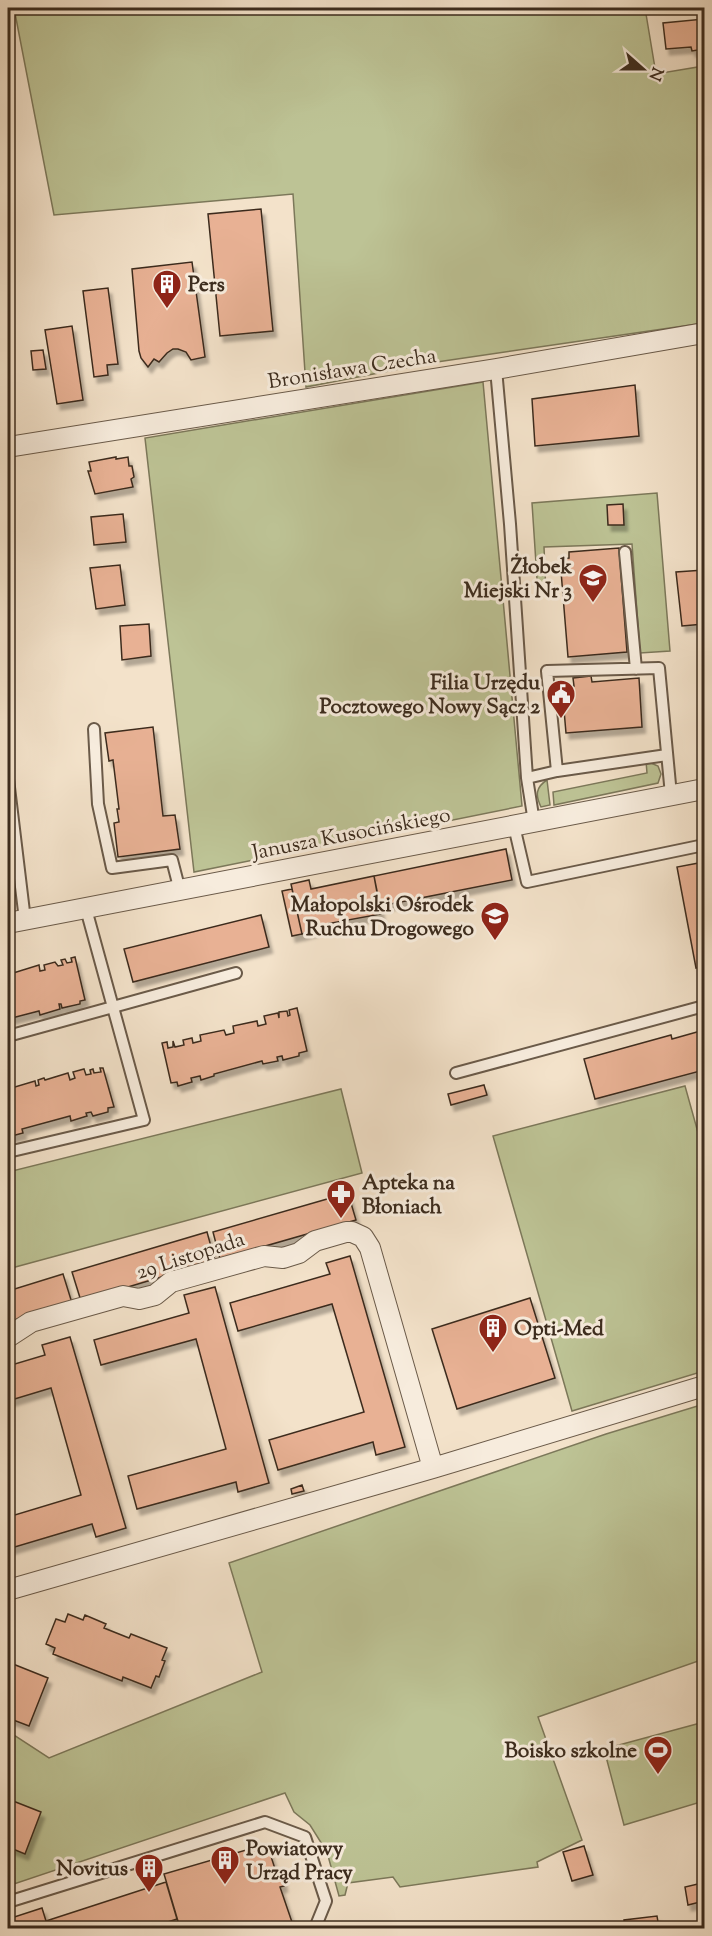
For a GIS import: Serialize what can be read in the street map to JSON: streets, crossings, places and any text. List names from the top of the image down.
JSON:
{
  "streets": {
    "street": ["Bronisława Czecha", "Janusza Kusocińskiego", "29 Listopada"]
  },
  "places": {
    "building": [
      "Pers",
      "Opti-Med",
      "Powiatowy Urząd Pracy",
      "Novitus"
    ],
    "school or university": ["Żłobek Miejski Nr 3", "Małopolski Ośrodek Ruchu Drogowego"],
    "public building": ["Filia Urzędu Pocztowego Nowy Sącz 2"],
    "pharmacy": ["Apteka na Błoniach"],
    "sports": ["Boisko szkolne"]
  },
  "north": "right"
}
